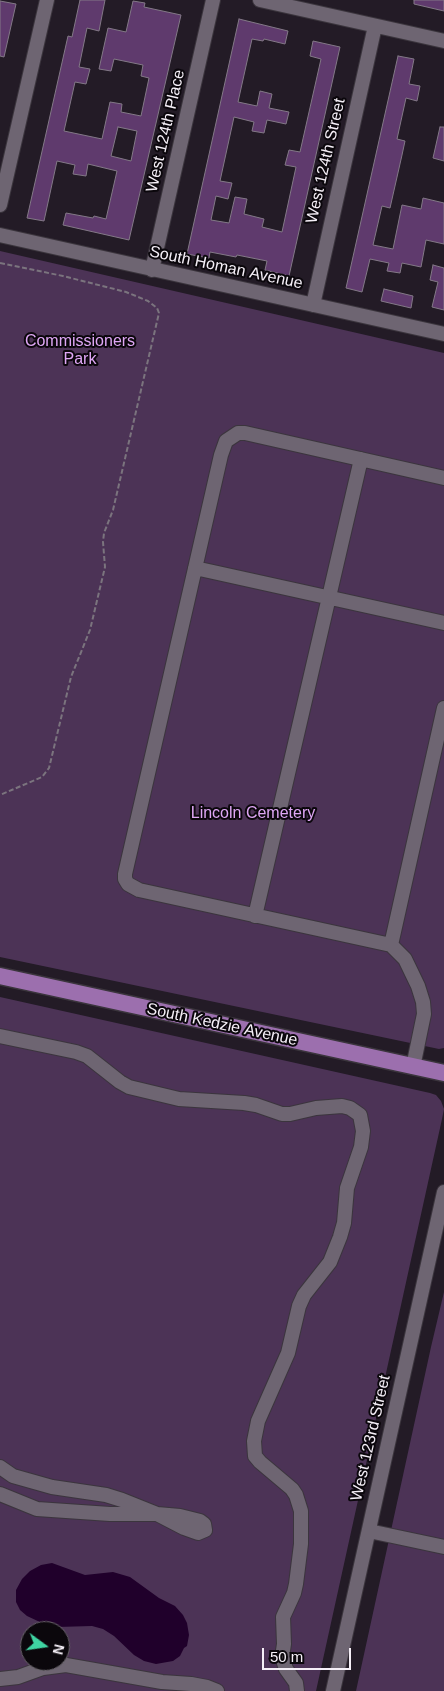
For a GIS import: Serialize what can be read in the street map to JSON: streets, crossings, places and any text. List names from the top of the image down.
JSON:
{
  "streets": {
    "main road": ["South Kedzie Avenue"],
    "street": [
      "West 124th Place",
      "West 124th Street",
      "South Homan Avenue",
      "West 123rd Street"
    ]
  },
  "crossings": [
    ["West 124th Place", "South Homan Avenue"],
    ["West 124th Street", "South Homan Avenue"]
  ],
  "parks": ["Commissioners Park", "Lincoln Cemetery"],
  "scale_bar": "50 m",
  "north": "right"
}
